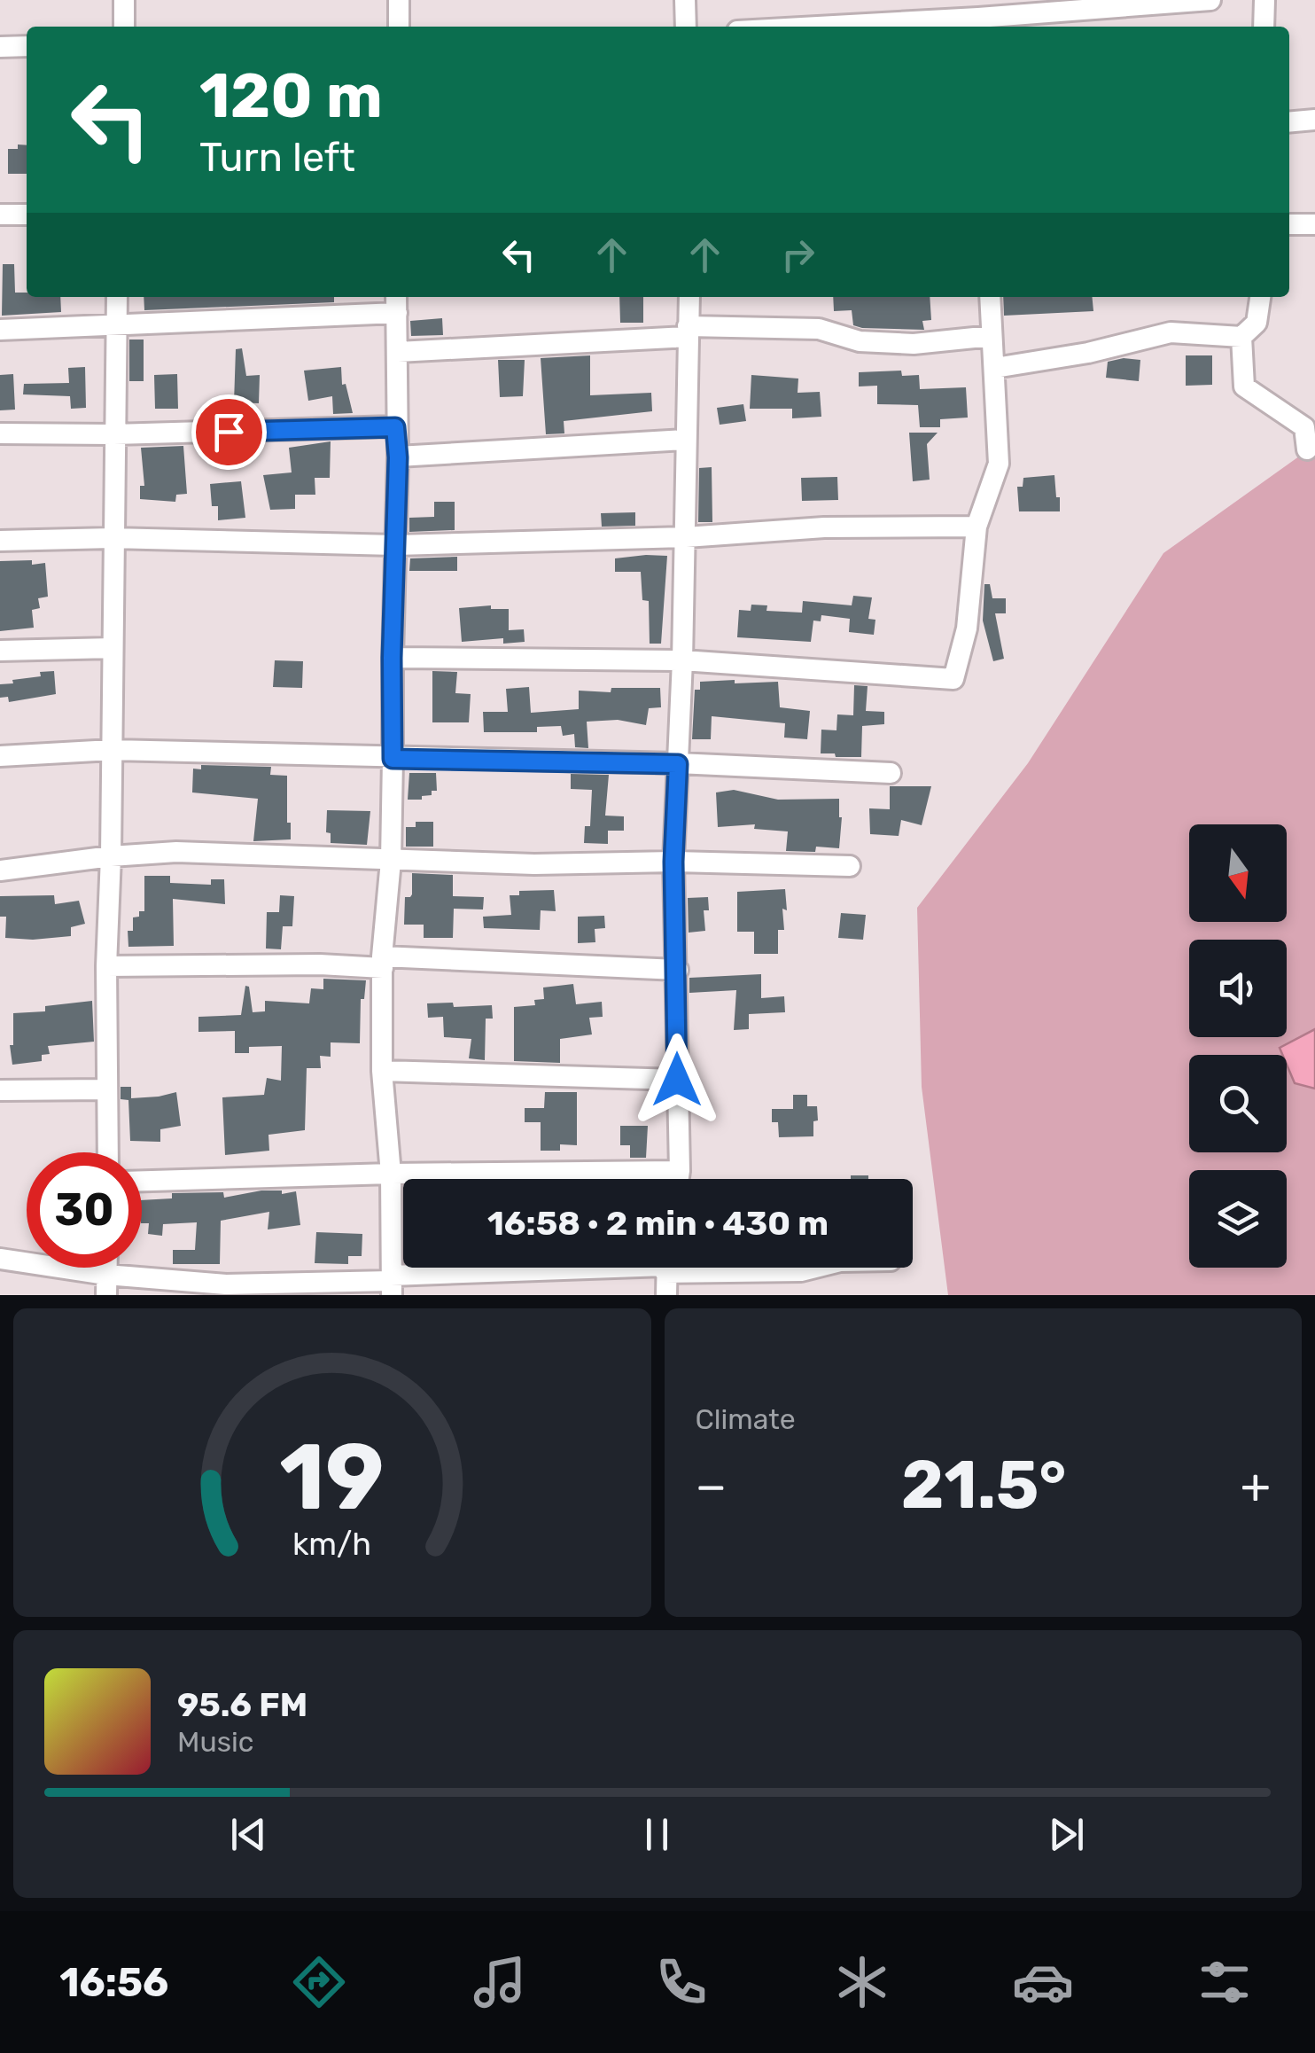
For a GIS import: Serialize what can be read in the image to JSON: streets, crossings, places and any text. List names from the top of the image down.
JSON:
{
  "north": "bottom",
  "page": {
    "turn": ["120 m", "Turn left"],
    "limit": "30",
    "trip": "16:58 · 2 min · 430 m",
    "tile": "Climate",
    "heat": ["−", "21.5°", "+"],
    "song": ["95.6 FM", "Music"],
    "tabs": "16:56",
    "gauge": ["19", "km/h"]
  }
}
